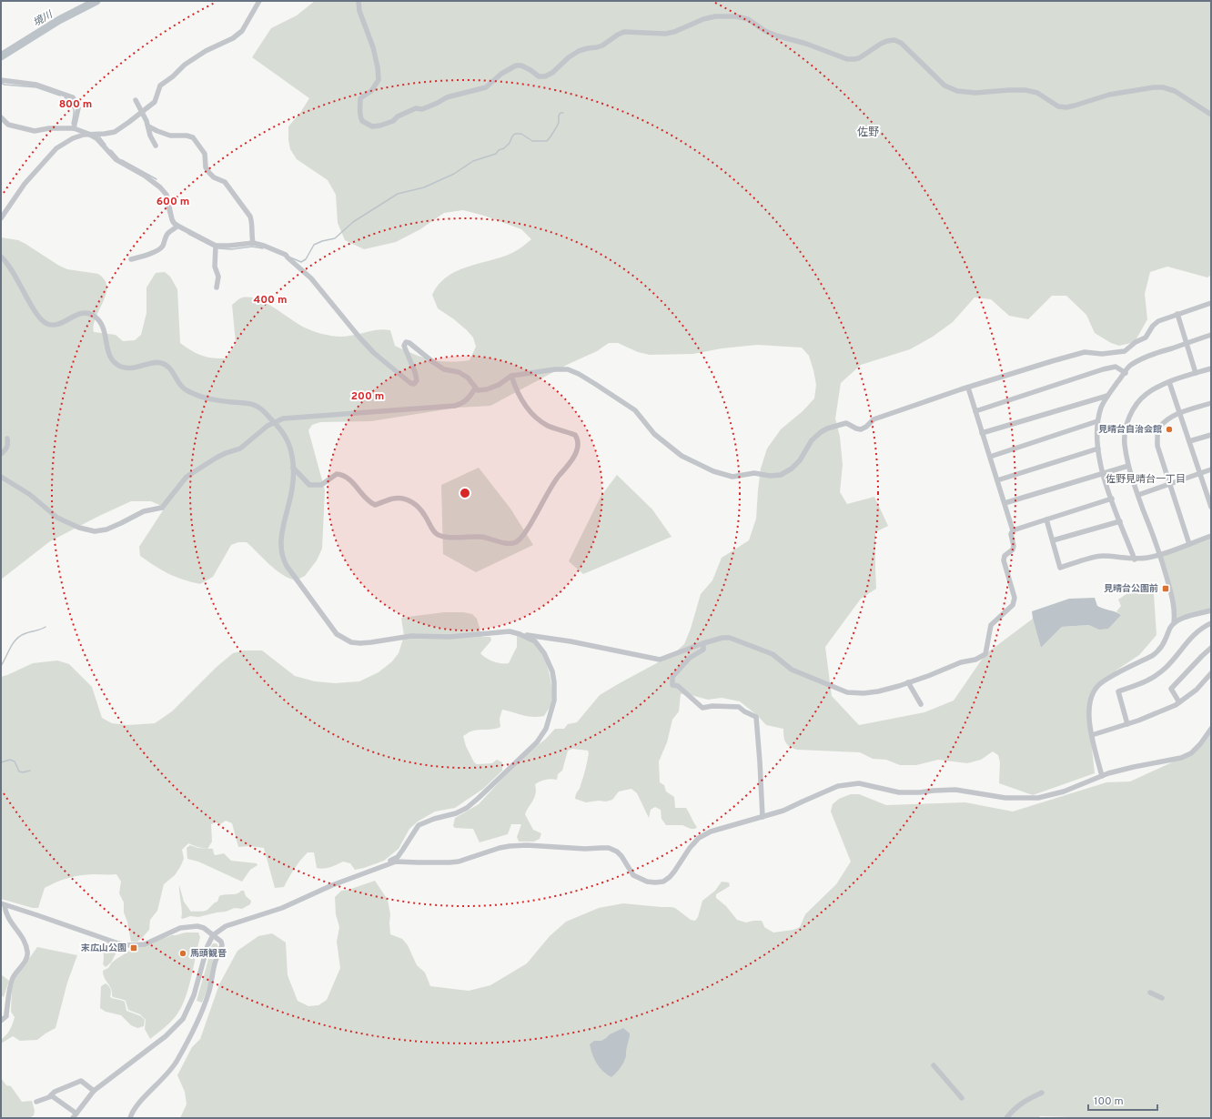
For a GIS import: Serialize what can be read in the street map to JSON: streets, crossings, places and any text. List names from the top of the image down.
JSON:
{
  "districts": ["佐野", "佐野見晴台一丁目"],
  "water": ["境川"],
  "places": {
    "other": ["見晴台自治会館", "馬頭観音"],
    "transit": ["見晴台公園前", "末広山公園"]
  },
  "scale_bar": "100 m",
  "rings": [
    "800 m",
    "600 m",
    "400 m",
    "200 m"
  ]
}
